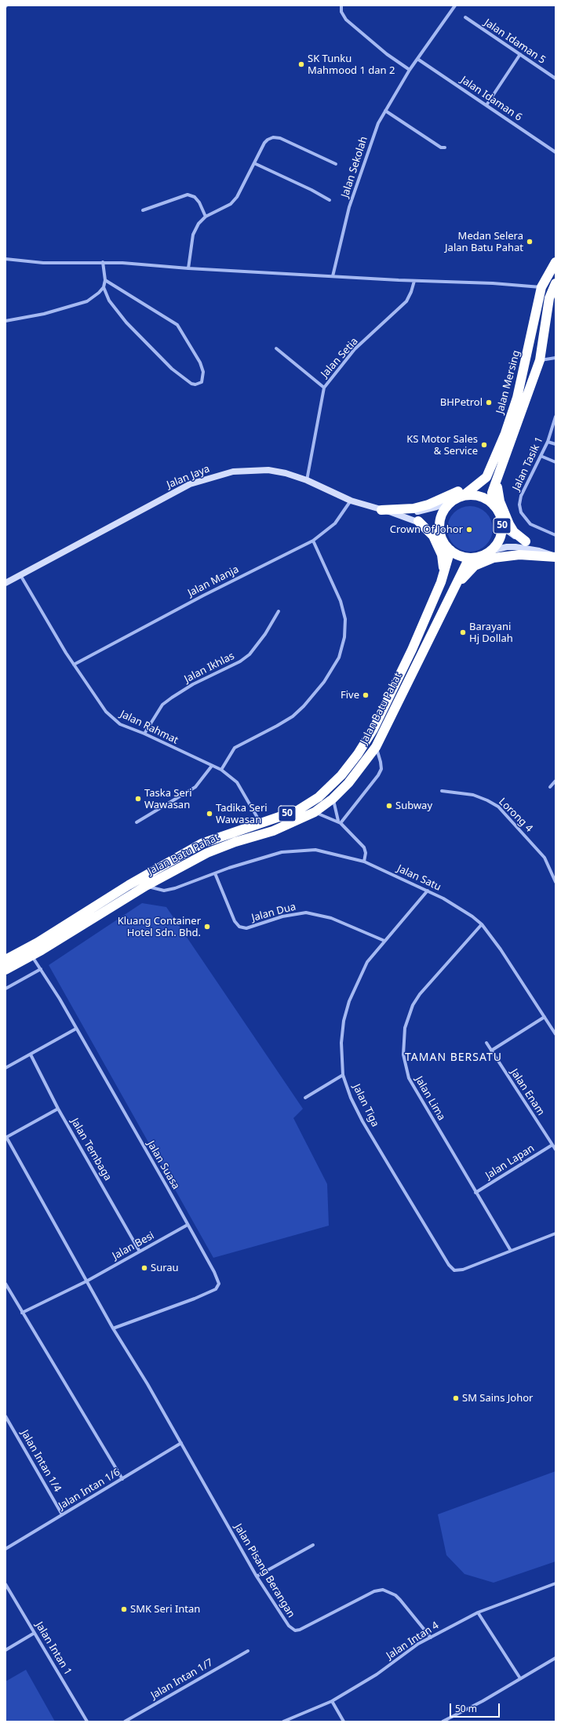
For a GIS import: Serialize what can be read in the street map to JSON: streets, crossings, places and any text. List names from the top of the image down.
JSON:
{
  "streets": {
    "highway": ["Jalan Mersing", "50", "Jalan Batu Pahat"],
    "street": [
      "Jalan Idaman 5",
      "Jalan Idaman 6",
      "Jalan Sekolah",
      "Jalan Setia",
      "Jalan Tasik 1",
      "Jalan Jaya",
      "Jalan Manja",
      "Jalan Ikhlas",
      "Jalan Rahmat",
      "Lorong 4",
      "Jalan Satu",
      "Jalan Dua",
      "Jalan Enam",
      "Jalan Lima",
      "Jalan Tiga",
      "Jalan Tembaga",
      "Jalan Lapan",
      "Jalan Suasa",
      "Jalan Besi",
      "Jalan Intan 1/4",
      "Jalan Intan 1/6",
      "Jalan Pisang Berangan",
      "Jalan Intan 4",
      "Jalan Intan 1",
      "Jalan Intan 1/7"
    ]
  },
  "crossings": [
    ["Jalan Idaman 6", "Jalan Sekolah"],
    ["Jalan Setia", "Jalan Jaya"],
    ["Jalan Mersing", "Jalan Jaya"],
    ["Jalan Mersing", "50"],
    ["Jalan Mersing", "Jalan Batu Pahat"],
    ["Jalan Jaya", "50"],
    ["Jalan Jaya", "Jalan Manja"],
    ["Jalan Jaya", "Jalan Batu Pahat"],
    ["Jalan Jaya", "Jalan Rahmat"],
    ["50", "Jalan Batu Pahat"],
    ["Jalan Manja", "Jalan Rahmat"],
    ["Jalan Ikhlas", "Jalan Rahmat"],
    ["Jalan Batu Pahat", "Jalan Rahmat"],
    ["Jalan Batu Pahat", "Jalan Satu"],
    ["Jalan Batu Pahat", "Jalan Suasa"],
    ["Jalan Satu", "Jalan Dua"],
    ["Jalan Satu", "Jalan Lima"],
    ["Jalan Satu", "Jalan Tiga"],
    ["Jalan Dua", "Jalan Tiga"],
    ["Jalan Enam", "Jalan Lapan"],
    ["Jalan Lima", "Jalan Tiga"],
    ["Jalan Lima", "Jalan Lapan"],
    ["Jalan Tembaga", "Jalan Besi"],
    ["Jalan Suasa", "Jalan Besi"],
    ["Jalan Suasa", "Jalan Pisang Berangan"],
    ["Jalan Besi", "Jalan Pisang Berangan"],
    ["Jalan Intan 1/4", "Jalan Intan 1/6"],
    ["Jalan Intan 1/6", "Jalan Pisang Berangan"],
    ["Jalan Pisang Berangan", "Jalan Intan 4"]
  ],
  "districts": ["TAMAN BERSATU"],
  "places": [
    "SK Tunku Mahmood 1 dan 2",
    "Medan Selera Jalan Batu Pahat",
    "BHPetrol",
    "KS Motor Sales & Service",
    "Crown Of Johor",
    "Barayani Hj Dollah",
    "Five",
    "Taska Seri Wawasan",
    "Subway",
    "Tadika Seri Wawasan",
    "Kluang Container Hotel Sdn. Bhd.",
    "Surau",
    "SM Sains Johor",
    "SMK Seri Intan"
  ],
  "scale_bar": "50 m"
}
